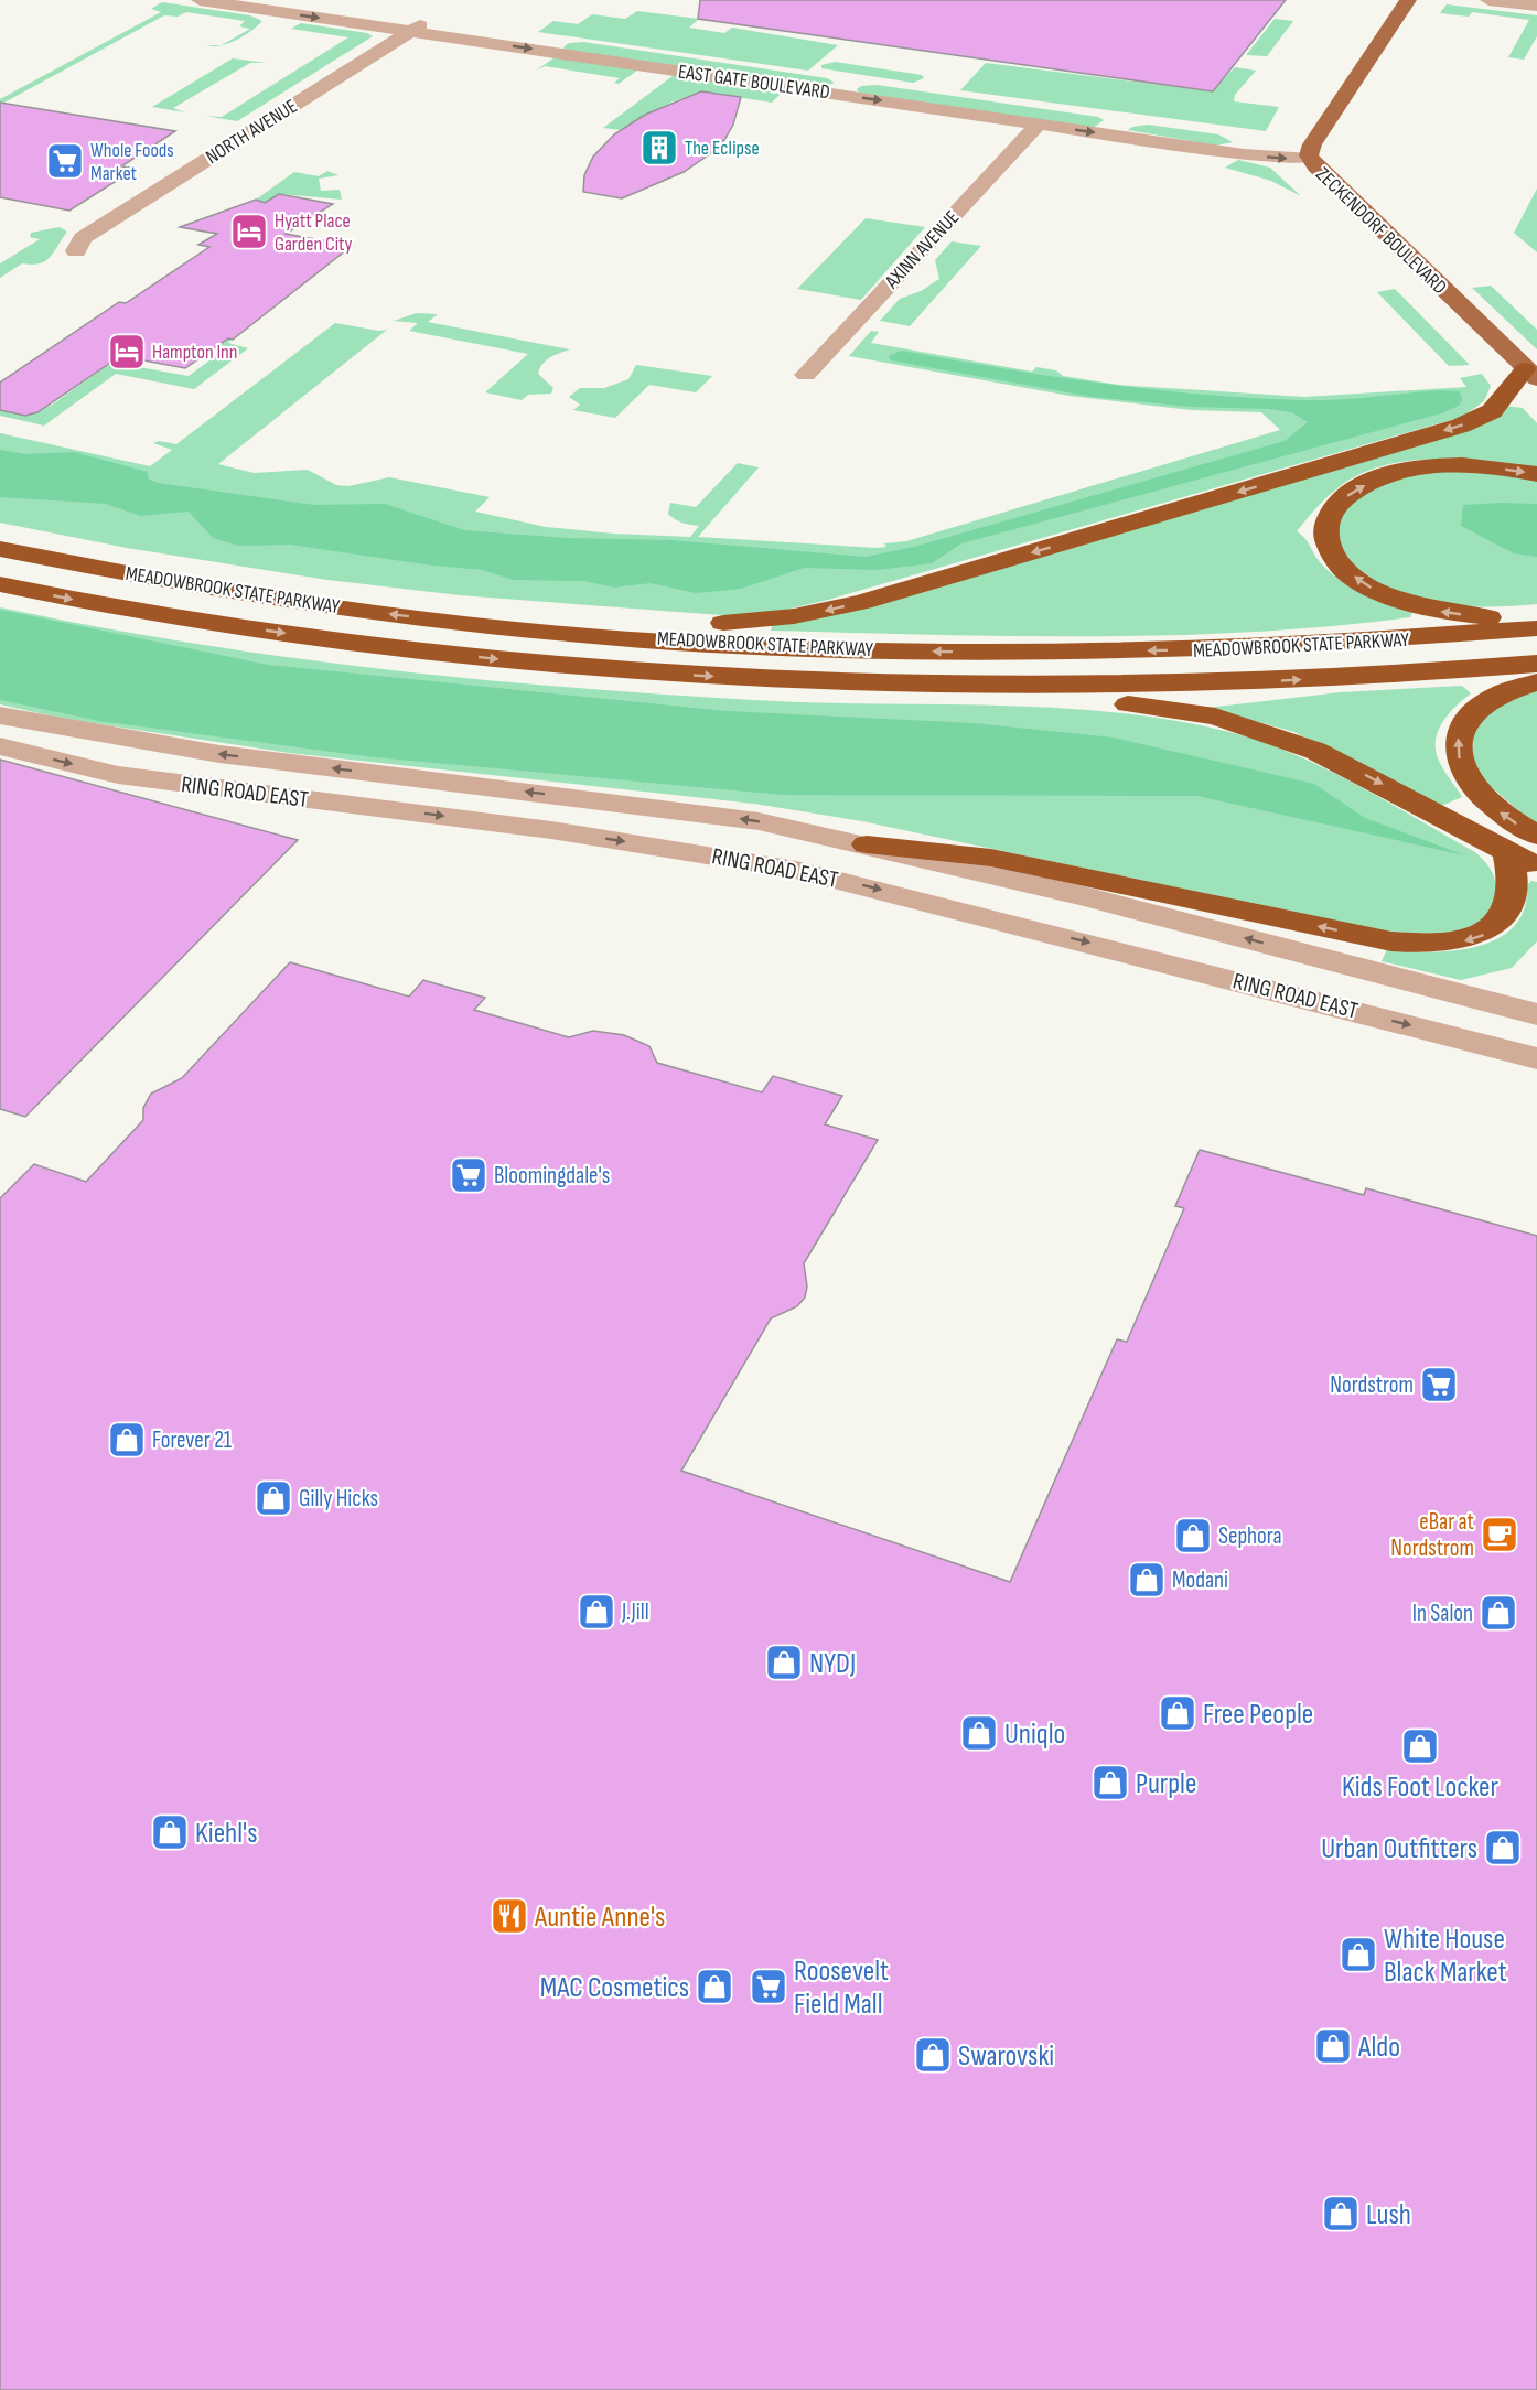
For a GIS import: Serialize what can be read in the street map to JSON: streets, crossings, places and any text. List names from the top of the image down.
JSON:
{
  "streets": {
    "highway": ["MEADOWBROOK STATE PARKWAY"],
    "main road": ["ZECKENDORF BOULEVARD"],
    "street": [
      "EAST GATE BOULEVARD",
      "NORTH AVENUE",
      "AXINN AVENUE",
      "RING ROAD EAST"
    ]
  },
  "crossings": [
    ["EAST GATE BOULEVARD", "NORTH AVENUE"],
    ["EAST GATE BOULEVARD", "ZECKENDORF BOULEVARD"],
    ["EAST GATE BOULEVARD", "AXINN AVENUE"]
  ],
  "places": {
    "building": ["The Eclipse"],
    "supermarket": [
      "Whole Foods Market",
      "Bloomingdale's",
      "Nordstrom",
      "Roosevelt Field Mall"
    ],
    "hotel": ["Hyatt Place Garden City", "Hampton Inn"],
    "shop": [
      "Forever 21",
      "Gilly Hicks",
      "Sephora",
      "Modani",
      "J.Jill",
      "In Salon",
      "NYDJ",
      "Free People",
      "Uniqlo",
      "Kids Foot Locker",
      "Purple",
      "Kiehl's",
      "Urban Outfitters",
      "White House Black Market",
      "MAC Cosmetics",
      "Aldo",
      "Swarovski",
      "Lush"
    ],
    "cafe": ["eBar at Nordstrom"],
    "restaurant": ["Auntie Anne's"]
  }
}
